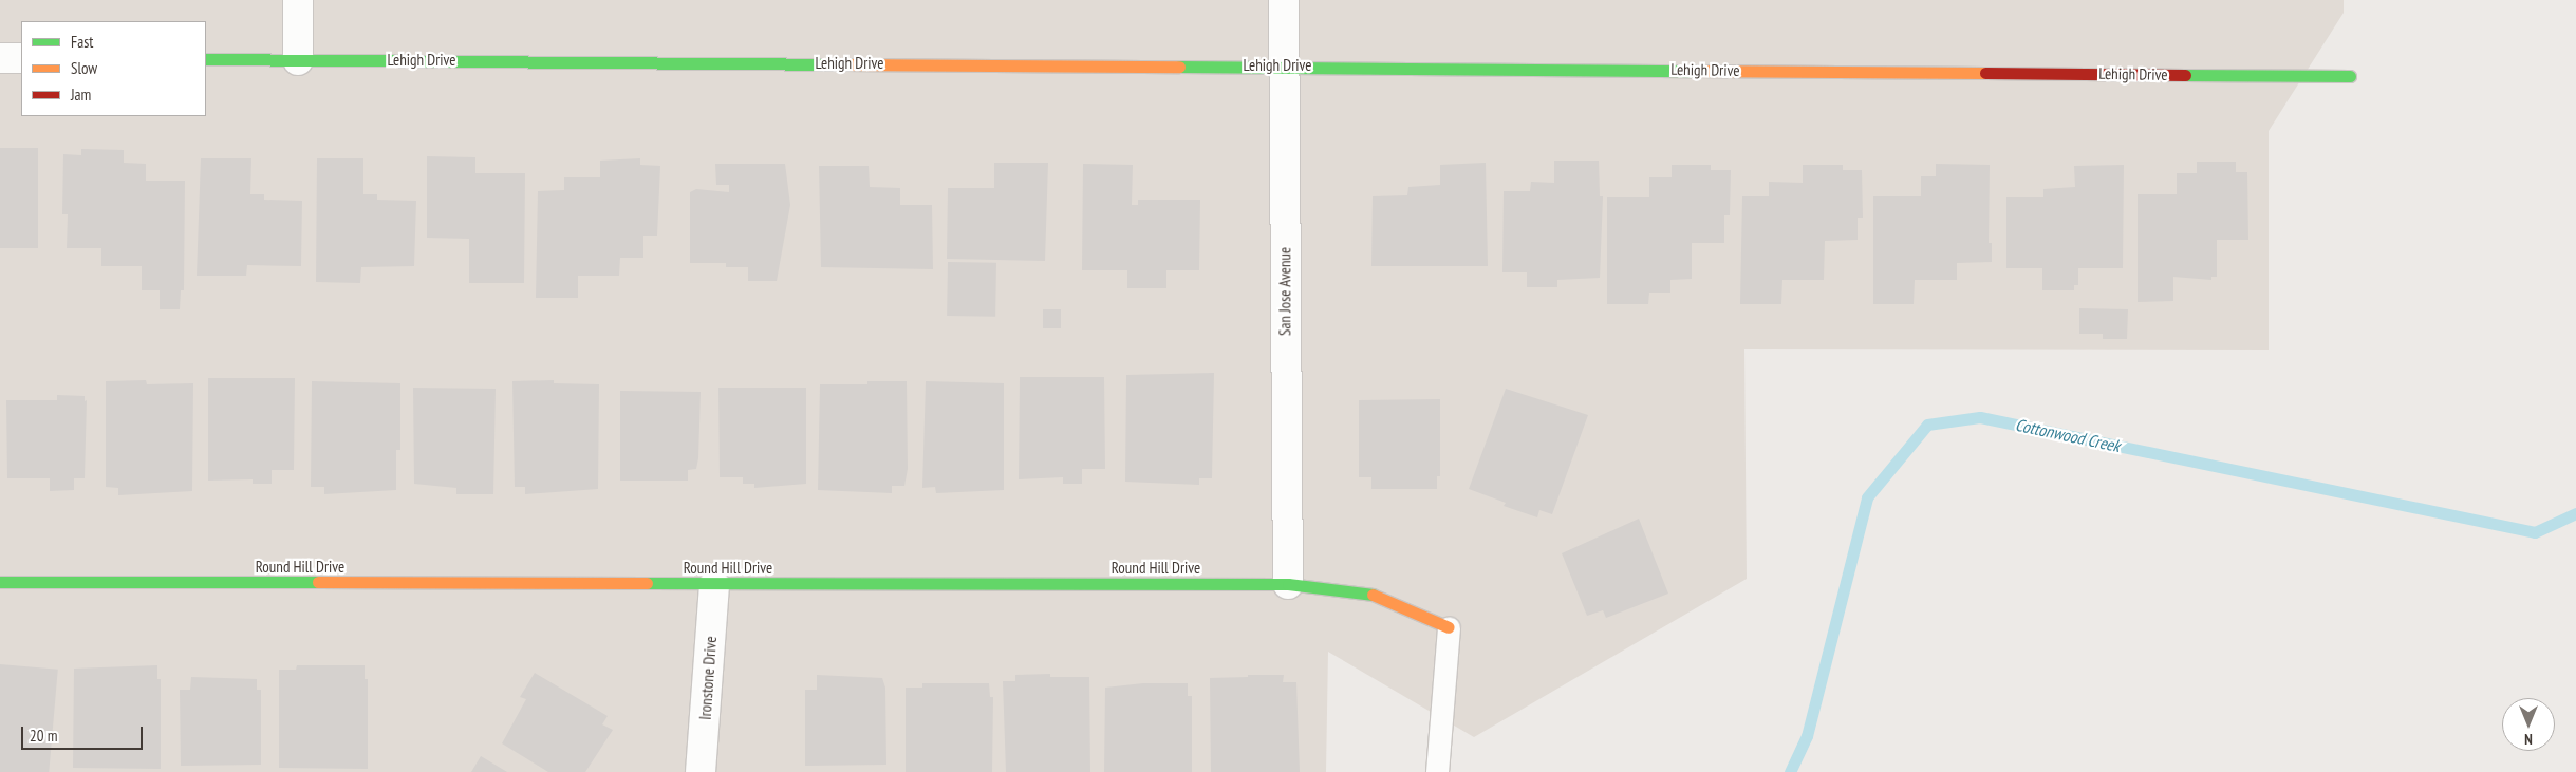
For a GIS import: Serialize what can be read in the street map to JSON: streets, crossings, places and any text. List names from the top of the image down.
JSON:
{
  "streets": {
    "street": [
      "Lehigh Drive",
      "San Jose Avenue",
      "Round Hill Drive",
      "Ironstone Drive"
    ]
  },
  "crossings": [
    ["Lehigh Drive", "San Jose Avenue"],
    ["San Jose Avenue", "Round Hill Drive"],
    ["Round Hill Drive", "Ironstone Drive"]
  ],
  "water": ["Cottonwood Creek"],
  "legend": ["Fast", "Slow", "Jam"],
  "scale_bar": "20 m",
  "north": "bottom"
}
